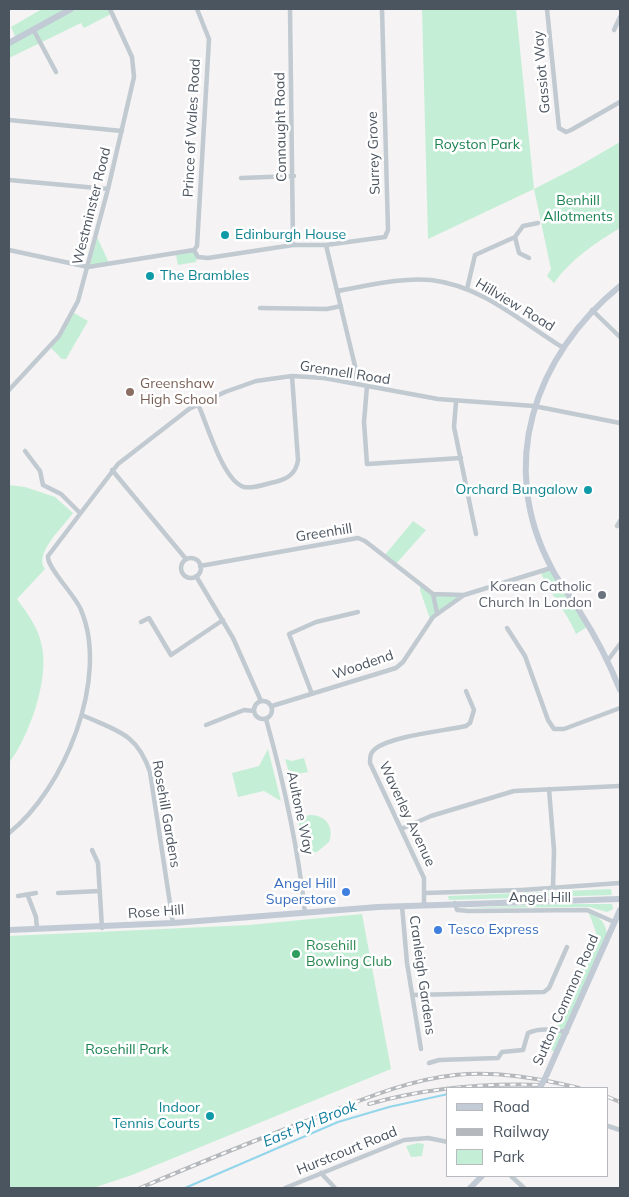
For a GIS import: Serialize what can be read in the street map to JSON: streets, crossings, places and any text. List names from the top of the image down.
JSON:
{
  "streets": {
    "main road": ["Angel Hill", "Rose Hill", "Sutton Common Road"],
    "street": [
      "Gassiot Way",
      "Connaught Road",
      "Prince of Wales Road",
      "Surrey Grove",
      "Westminster Road",
      "Hillview Road",
      "Grennell Road",
      "Greenhill",
      "Woodend",
      "Aultone Way",
      "Rosehill Gardens",
      "Waverley Avenue",
      "Cranleigh Gardens",
      "Hurstcourt Road"
    ]
  },
  "crossings": [
    ["Grennell Road", "Rosehill Gardens"],
    ["Greenhill", "Woodend"],
    ["Woodend", "Aultone Way"],
    ["Aultone Way", "Angel Hill"],
    ["Aultone Way", "Rose Hill"],
    ["Rosehill Gardens", "Rose Hill"],
    ["Waverley Avenue", "Angel Hill"],
    ["Angel Hill", "Rose Hill"],
    ["Angel Hill", "Cranleigh Gardens"],
    ["Angel Hill", "Sutton Common Road"]
  ],
  "water": ["East Pyl Brook"],
  "parks": ["Royston Park", "Benhill Allotments", "Rosehill Park"],
  "places": [
    "Edinburgh House",
    "The Brambles",
    "Greenshaw High School",
    "Orchard Bungalow",
    "Korean Catholic Church In London",
    "Angel Hill Superstore",
    "Tesco Express",
    "Rosehill Bowling Club",
    "Indoor Tennis Courts"
  ],
  "legend": ["Road", "Railway", "Park"]
}
